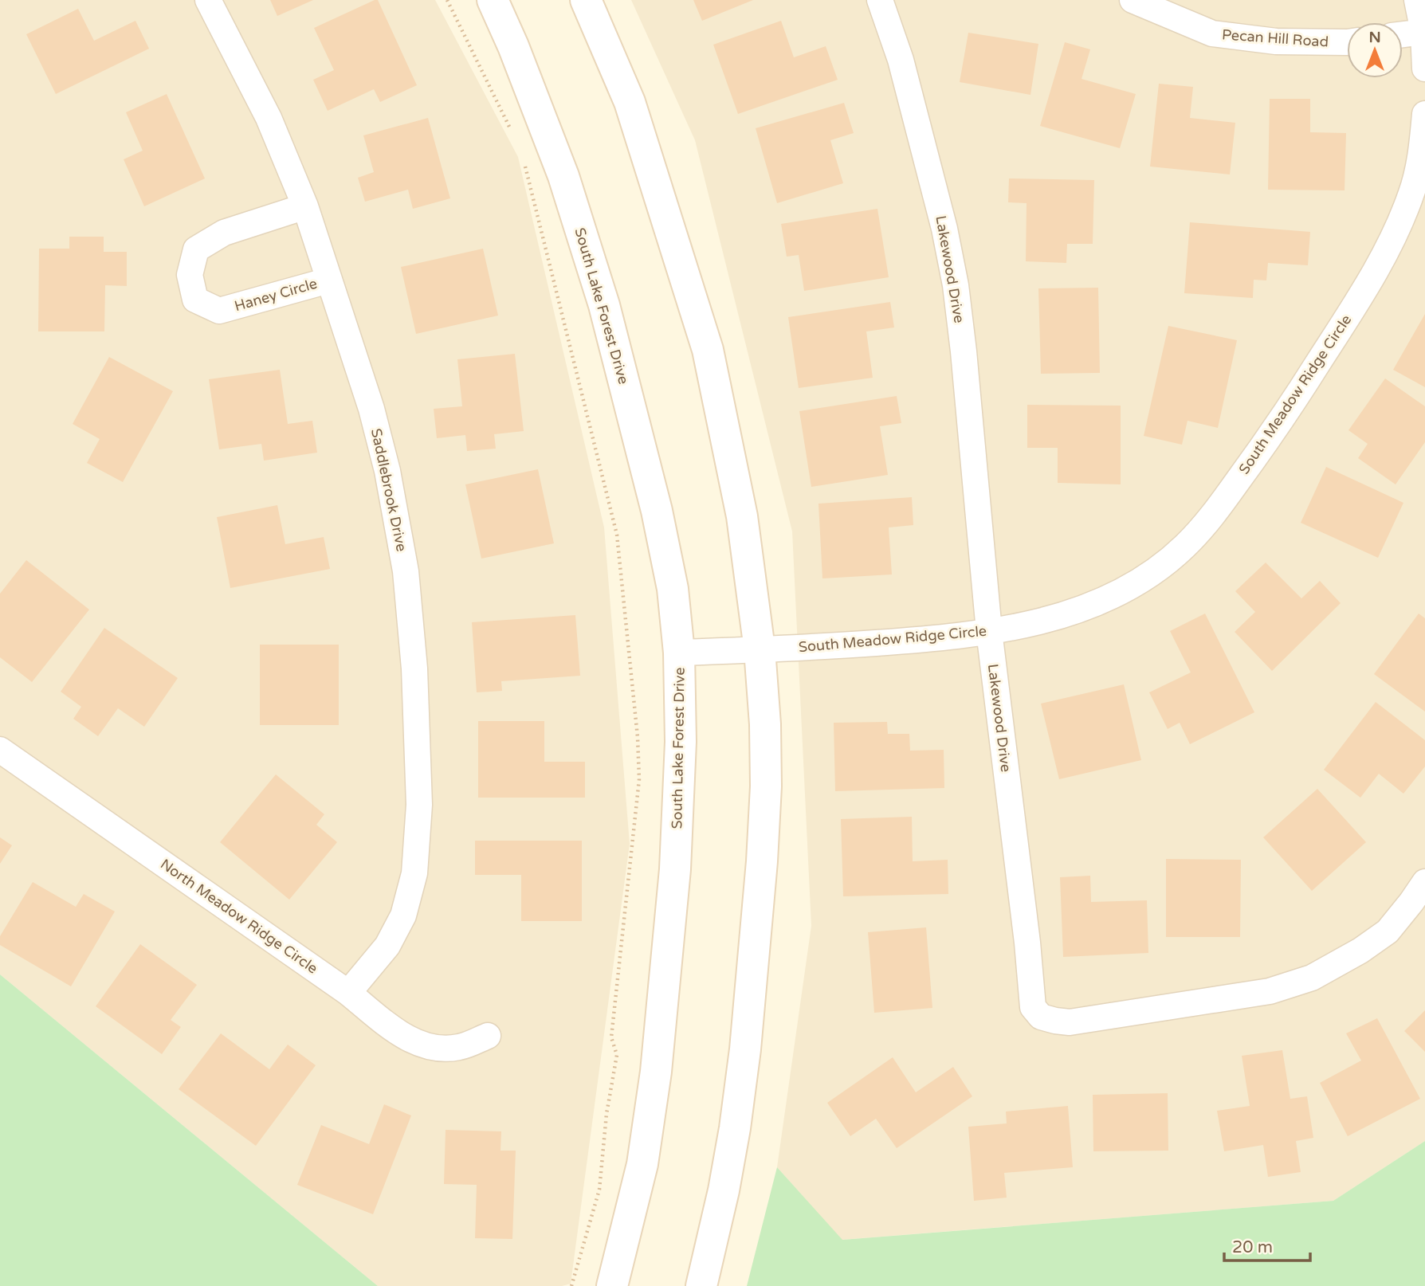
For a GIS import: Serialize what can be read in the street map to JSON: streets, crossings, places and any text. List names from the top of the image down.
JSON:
{
  "streets": {
    "main road": ["South Lake Forest Drive"],
    "street": [
      "Pecan Hill Road",
      "Lakewood Drive",
      "Haney Circle",
      "South Meadow Ridge Circle",
      "Saddlebrook Drive",
      "North Meadow Ridge Circle"
    ]
  },
  "crossings": [
    ["Lakewood Drive", "South Meadow Ridge Circle"],
    ["Haney Circle", "Saddlebrook Drive"],
    ["South Lake Forest Drive", "South Meadow Ridge Circle"],
    ["Saddlebrook Drive", "North Meadow Ridge Circle"]
  ],
  "scale_bar": "20 m",
  "north": "top"
}
